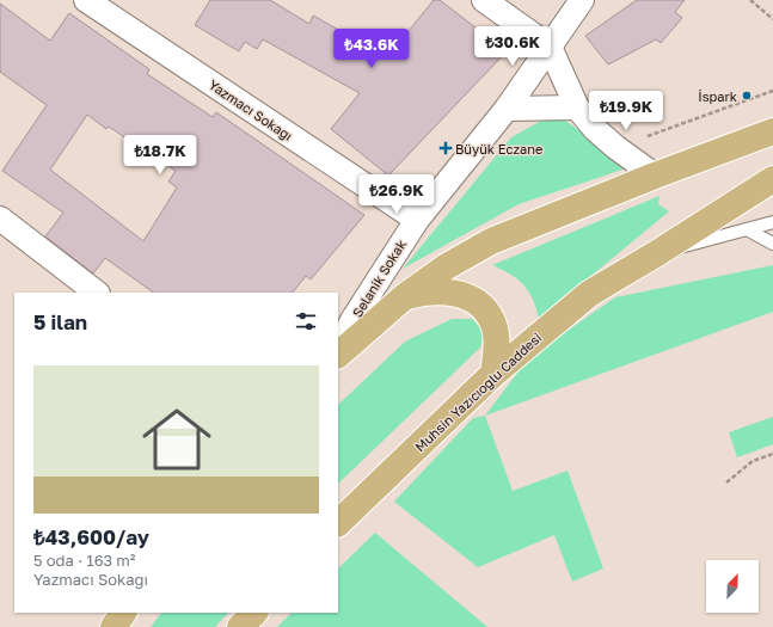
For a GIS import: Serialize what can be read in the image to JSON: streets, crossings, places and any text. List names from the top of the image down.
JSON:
{
  "streets": {
    "main road": ["Muhsin Yazıcıoğlu Caddesi"],
    "street": ["Yazmacı Sokağı", "Selanik Sokak"]
  },
  "crossings": [
    ["Yazmacı Sokağı", "Selanik Sokak"]
  ],
  "places": {
    "other": ["İspark"],
    "health": ["Büyük Eczane"]
  },
  "north": "top right",
  "page": {
    "price": [
      "₺30.6K",
      "₺43.6K",
      "₺19.9K",
      "₺18.7K",
      "₺26.9K"
    ],
    "heading": "5 ilan",
    "list": [
      {
        "name": "₺43,600/ay",
        "note": "5 oda · 163 m² · Yazmacı Sokağı"
      }
    ]
  }
}
